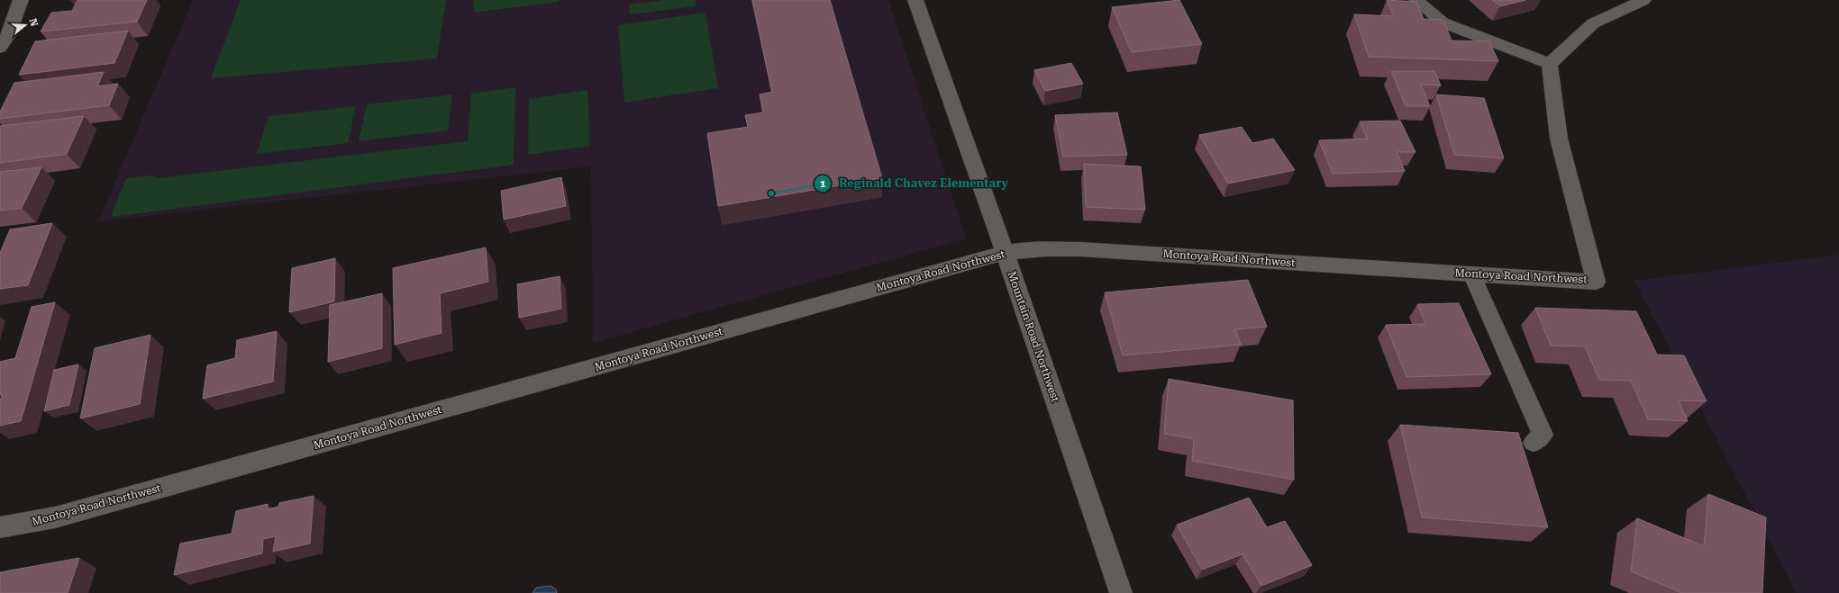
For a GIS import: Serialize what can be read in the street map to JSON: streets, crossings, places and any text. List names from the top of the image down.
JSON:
{
  "streets": {
    "street": ["Montoya Road Northwest", "Mountain Road Northwest"]
  },
  "crossings": [
    ["Montoya Road Northwest", "Mountain Road Northwest"]
  ],
  "places": ["Reginald Chavez Elementary"],
  "north": "right"
}
